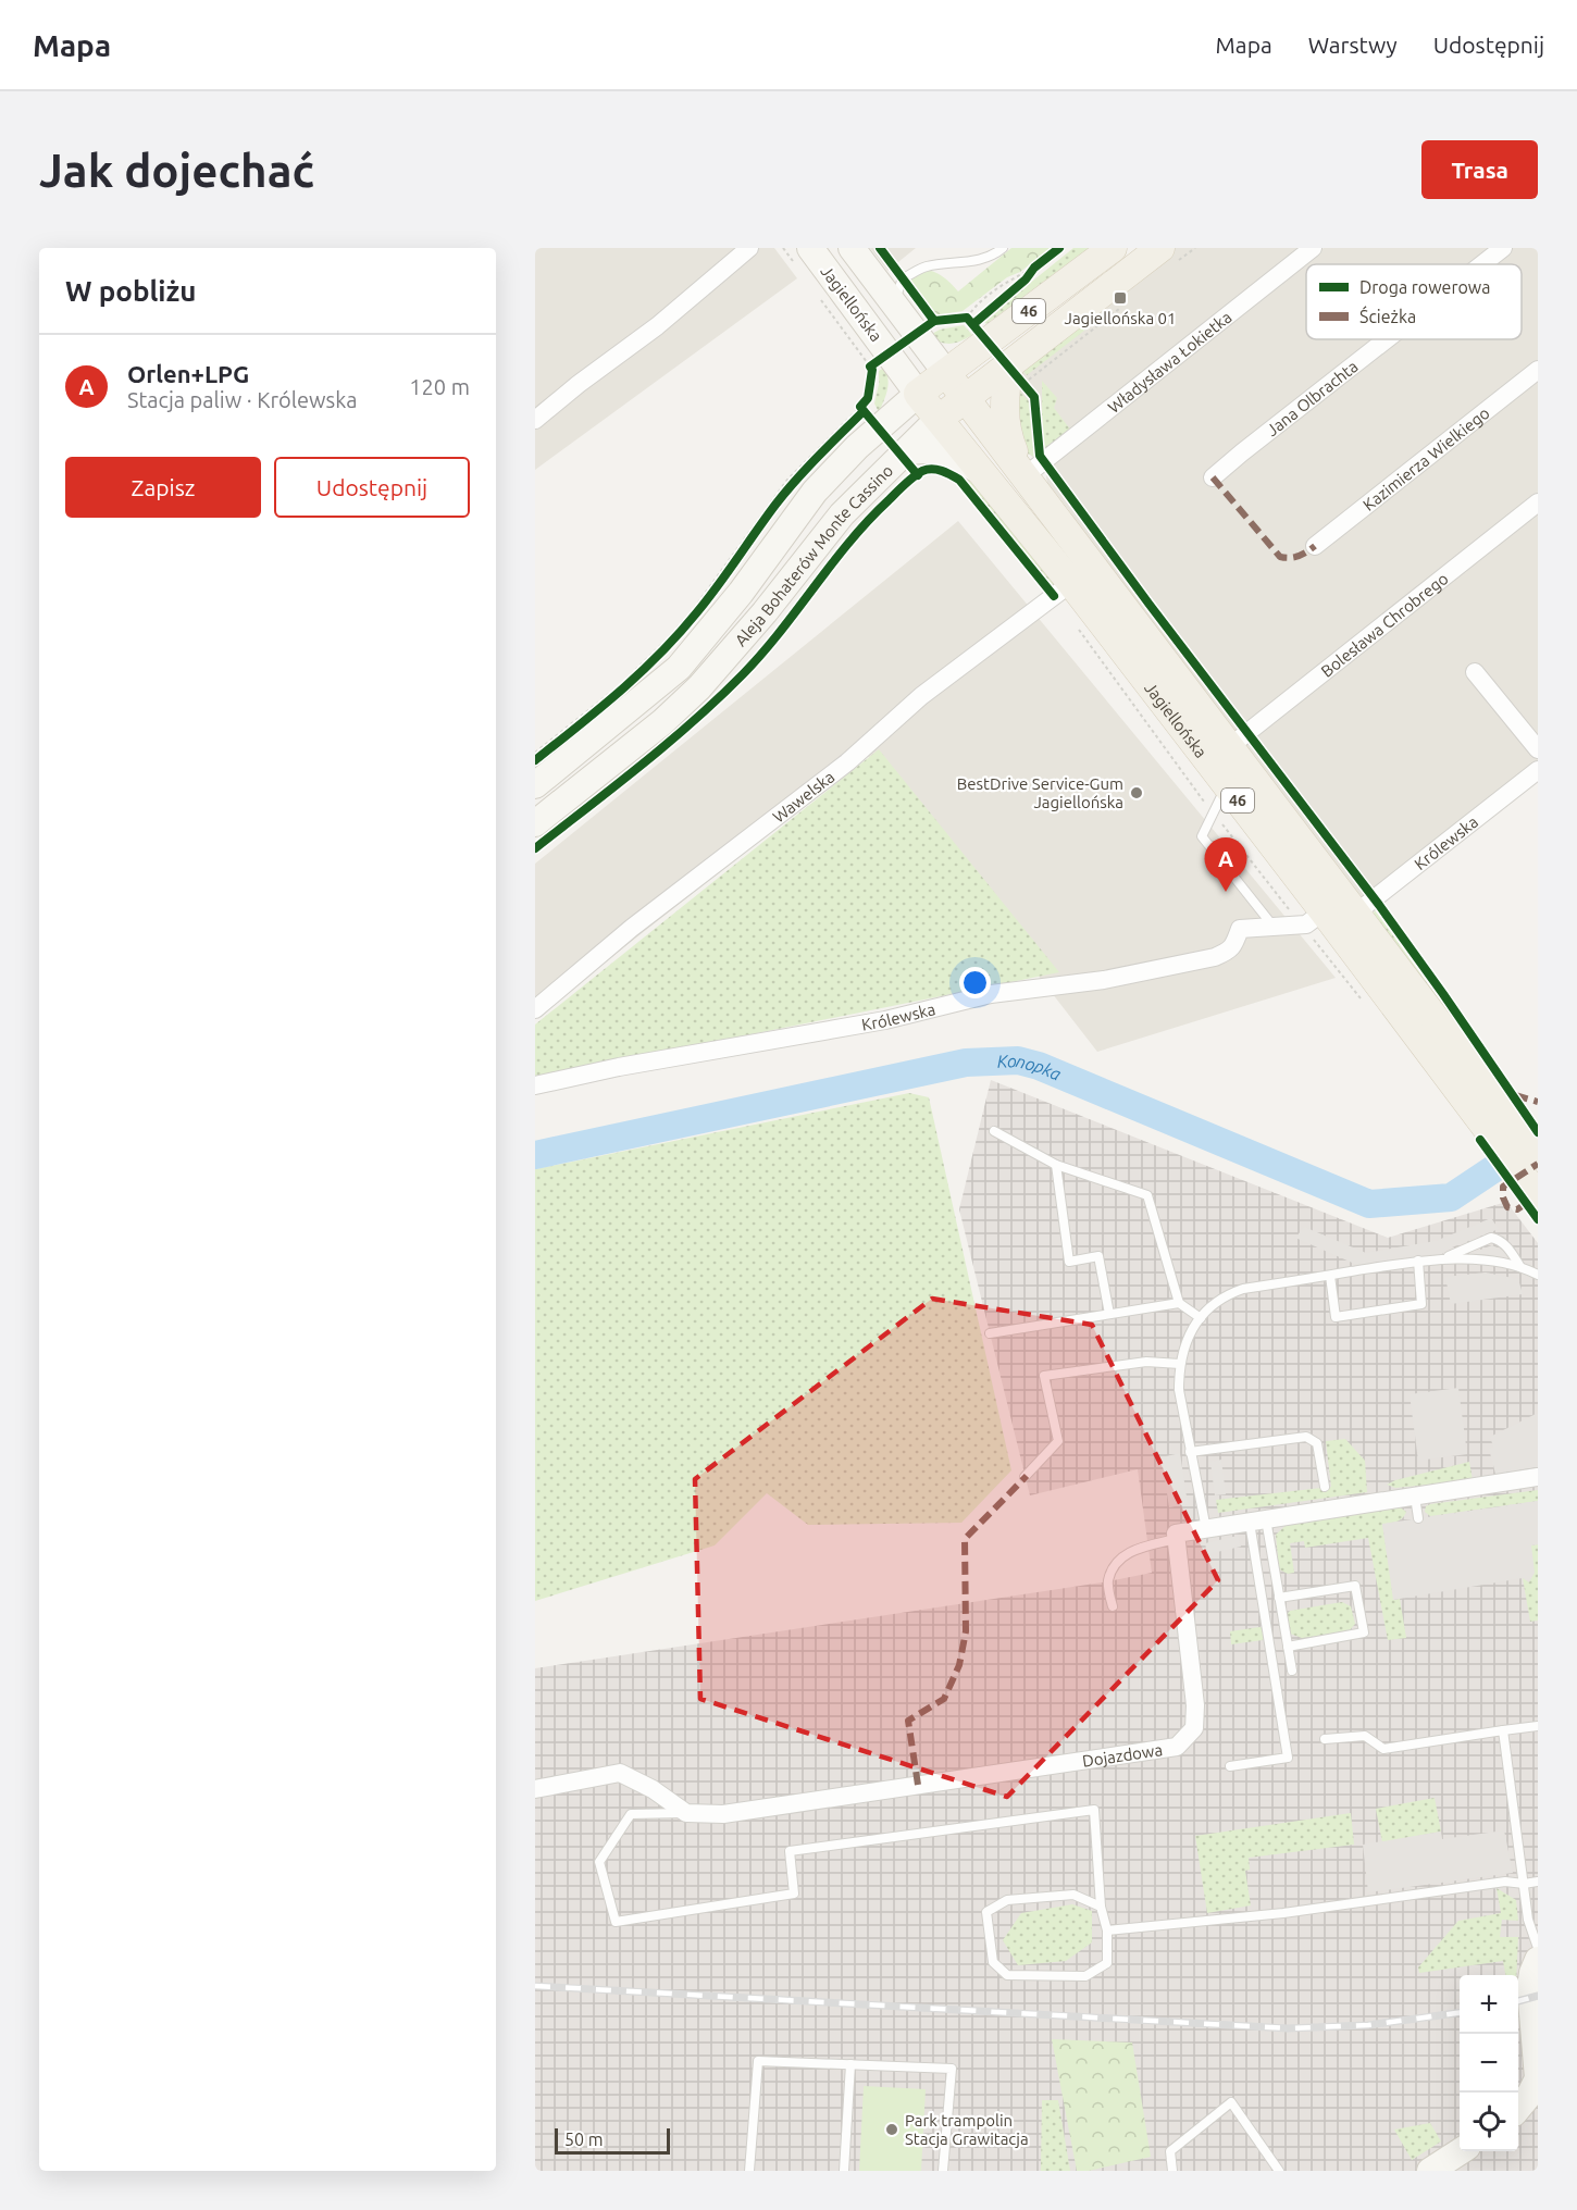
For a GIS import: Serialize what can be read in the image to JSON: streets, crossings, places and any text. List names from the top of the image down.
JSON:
{
  "streets": {
    "main road": ["Jagiellońska", "46", "Aleja Bohaterów Monte Cassino"],
    "street": [
      "Władysława Łokietka",
      "Jana Olbrachta",
      "Kazimierza Wielkiego",
      "Bolesława Chrobrego",
      "Wawelska",
      "Królewska",
      "Dojazdowa"
    ]
  },
  "crossings": [
    ["Jagiellońska", "Władysława Łokietka"],
    ["Jagiellońska", "Aleja Bohaterów Monte Cassino"],
    ["Jagiellońska", "Bolesława Chrobrego"],
    ["Jagiellońska", "Wawelska"],
    ["Jagiellońska", "Królewska"]
  ],
  "water": ["Konopka"],
  "places": {
    "transit": ["Jagiellońska 01"],
    "other": ["BestDrive Service-Gum Jagiellońska", "Park trampolin Stacja Grawitacja"]
  },
  "legend": ["Droga rowerowa", "Ścieżka"],
  "scale_bar": "50 m",
  "page": {
    "header": "Mapa",
    "nav": ["Mapa", "Warstwy", "Udostępnij"],
    "buttons": [
      "Trasa",
      ["Zapisz", "Udostępnij"]
    ],
    "title": "Jak dojechać",
    "heading": "W pobliżu",
    "list": [
      {
        "mark": "A",
        "name": "Orlen+LPG",
        "note": "Stacja paliw · Królewska",
        "value": "120 m"
      }
    ],
    "pins": "A",
    "map_buttons": ["+", "−"],
    "scale": "50 m"
  }
}
